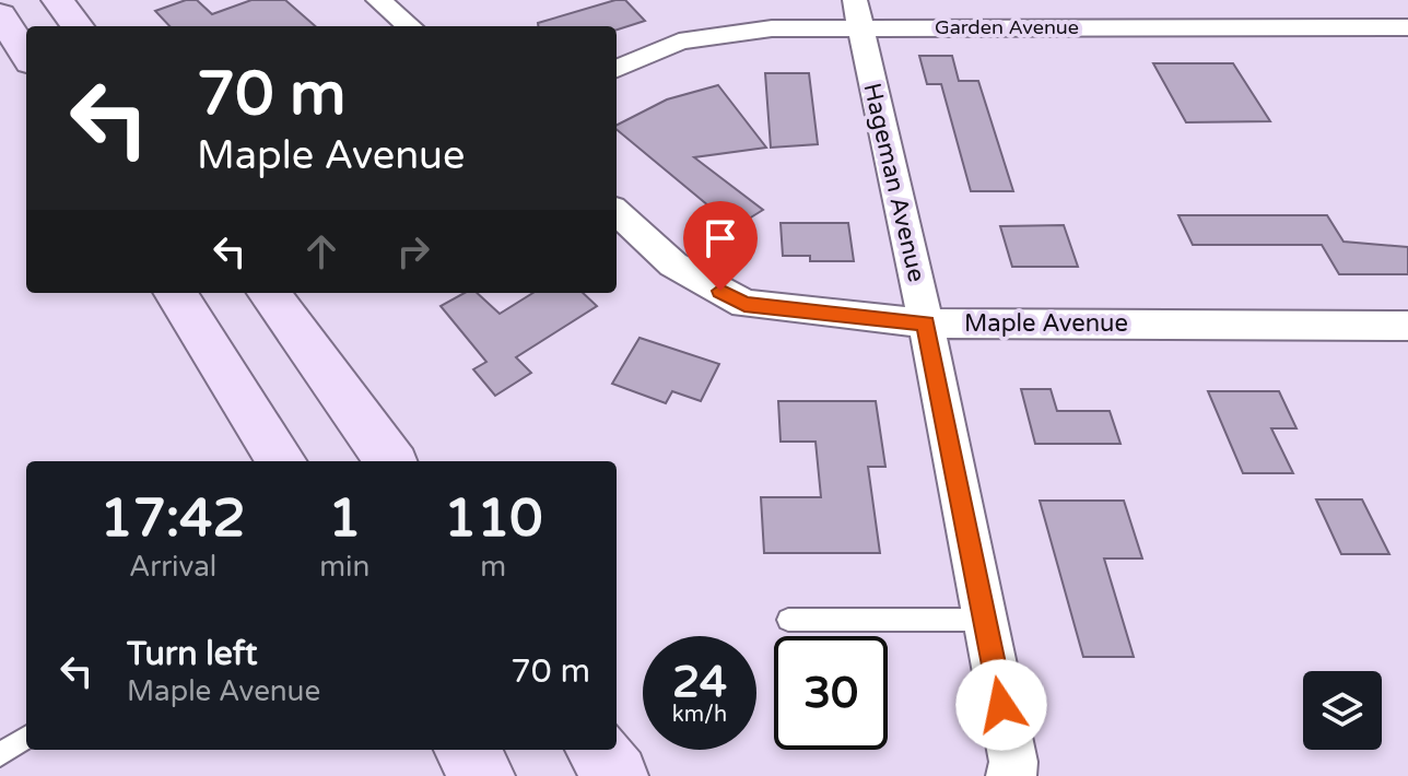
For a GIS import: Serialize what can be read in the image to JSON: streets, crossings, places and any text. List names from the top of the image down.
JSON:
{
  "streets": {
    "street": ["Garden Avenue", "Hageman Avenue", "Maple Avenue"]
  },
  "crossings": [
    ["Garden Avenue", "Hageman Avenue"],
    ["Hageman Avenue", "Maple Avenue"]
  ],
  "page": {
    "turn": ["70 m", "Maple Avenue"],
    "eta": [
      "17:42",
      "Arrival",
      "1",
      "min",
      "110",
      "m"
    ],
    "list": [
      {
        "name": "Turn left",
        "note": "Maple Avenue",
        "value": "70 m"
      }
    ],
    "speed": "24 km/h",
    "limit": "30"
  }
}
